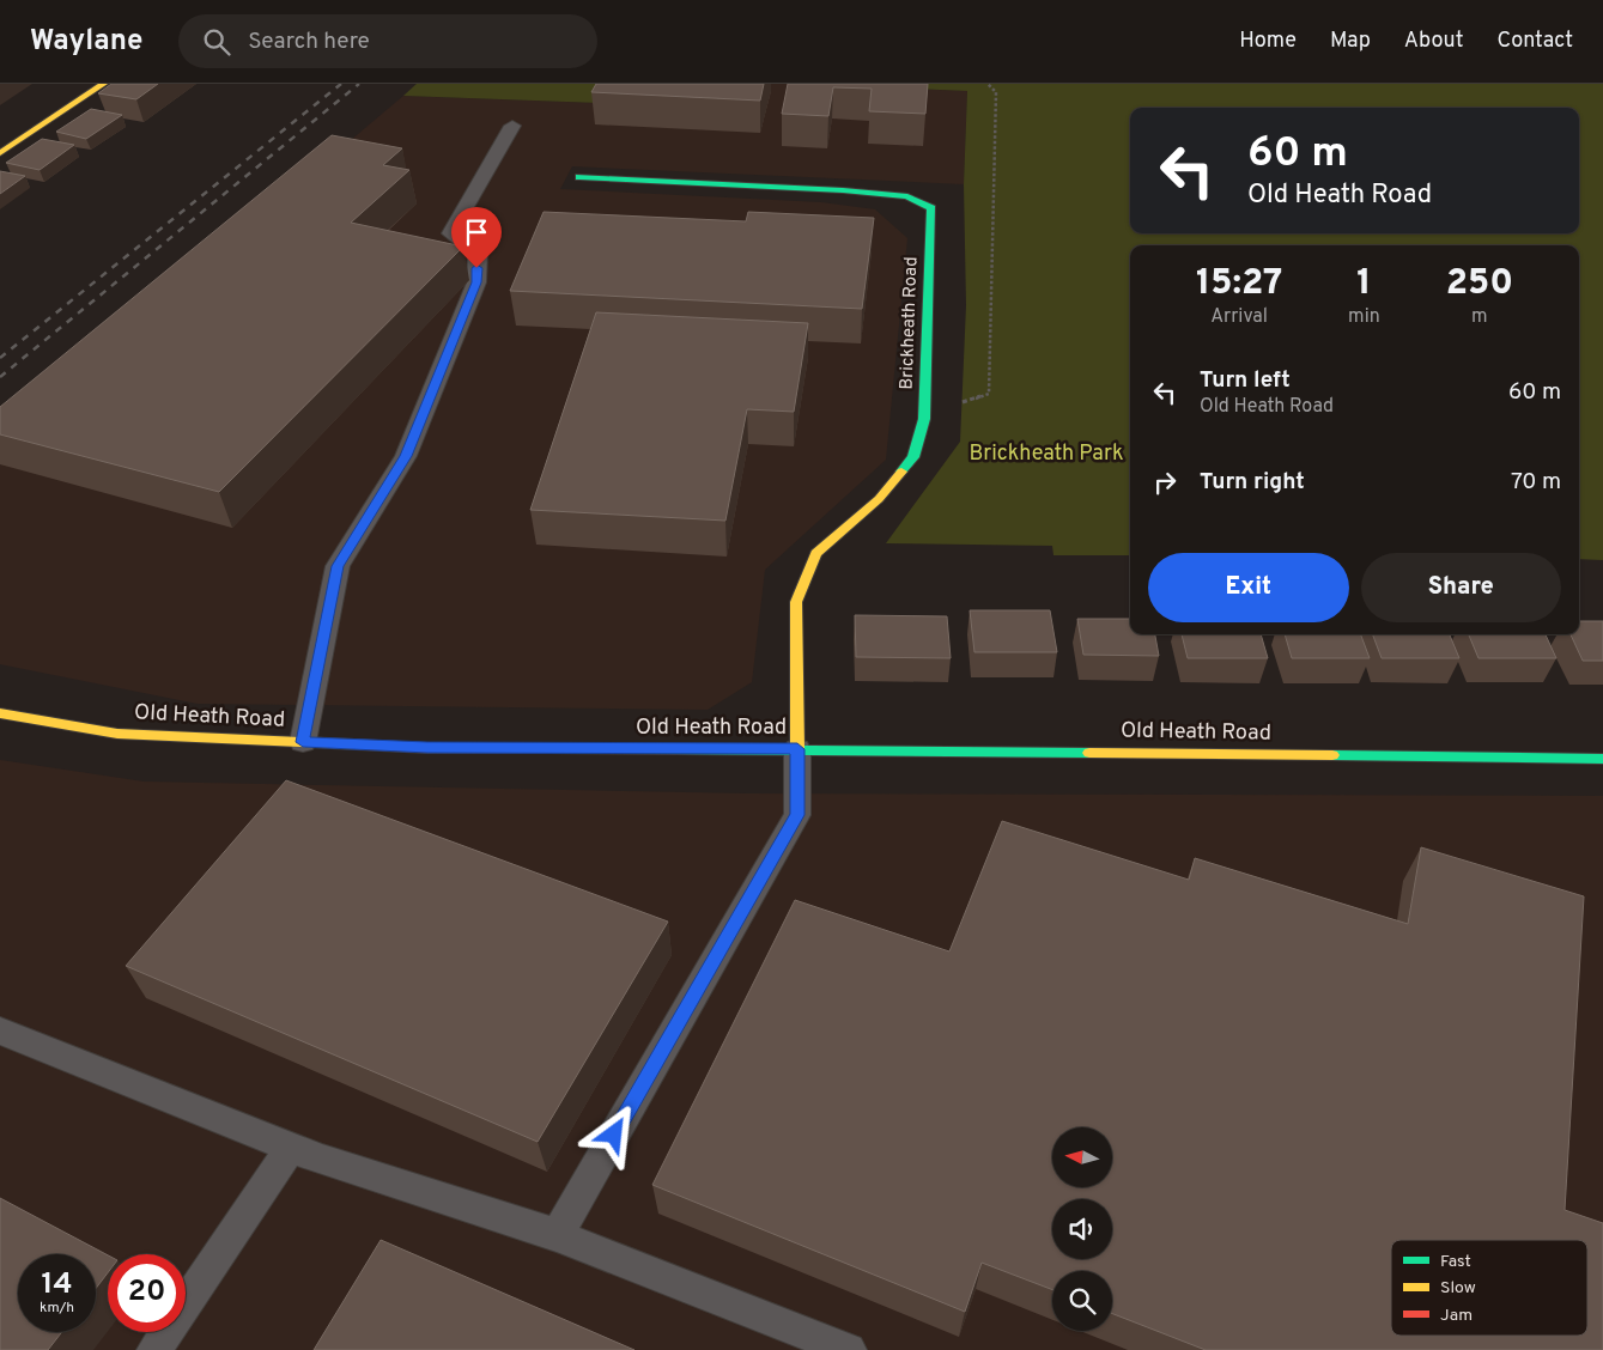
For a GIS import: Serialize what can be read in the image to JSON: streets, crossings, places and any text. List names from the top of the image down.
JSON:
{
  "streets": {
    "street": ["Brickheath Road", "Old Heath Road"]
  },
  "crossings": [
    ["Brickheath Road", "Old Heath Road"]
  ],
  "parks": ["Brickheath Park"],
  "legend": ["Fast", "Slow", "Jam"],
  "north": "left",
  "page": {
    "header": "Waylane",
    "search": "Search here",
    "nav": [
      "Home",
      "Map",
      "About",
      "Contact"
    ],
    "turn": ["60 m", "Old Heath Road"],
    "eta": [
      "15:27",
      "Arrival",
      "1",
      "min",
      "250",
      "m"
    ],
    "list": [
      {
        "name": "Turn left",
        "note": "Old Heath Road",
        "value": "60 m"
      },
      {
        "name": "Turn right",
        "value": "70 m"
      }
    ],
    "buttons": ["Exit", "Share"],
    "speed": "14 km/h",
    "limit": "20"
  }
}
